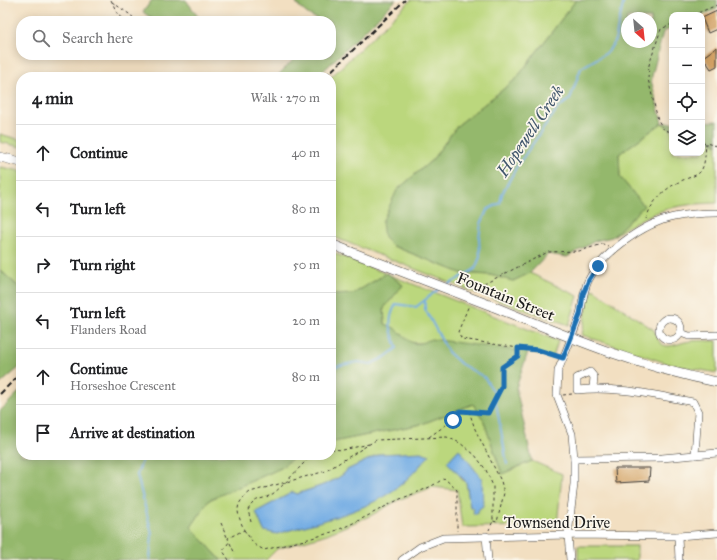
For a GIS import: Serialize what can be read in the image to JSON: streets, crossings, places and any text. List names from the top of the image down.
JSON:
{
  "streets": {
    "main road": ["Fountain Street"],
    "street": ["Townsend Drive"]
  },
  "water": ["Hopewell Creek"],
  "north": "bottom right",
  "page": {
    "map_buttons": ["+", "−"],
    "search": "Search here",
    "heading": ["4 min", "Walk · 270 m"],
    "list": [
      ["Continue", "40 m"],
      ["Turn left", "80 m"],
      ["Turn right", "50 m"],
      ["Turn left", "Flanders Road", "20 m"],
      ["Continue", "Horseshoe Crescent", "80 m"],
      "Arrive at destination"
    ]
  }
}
